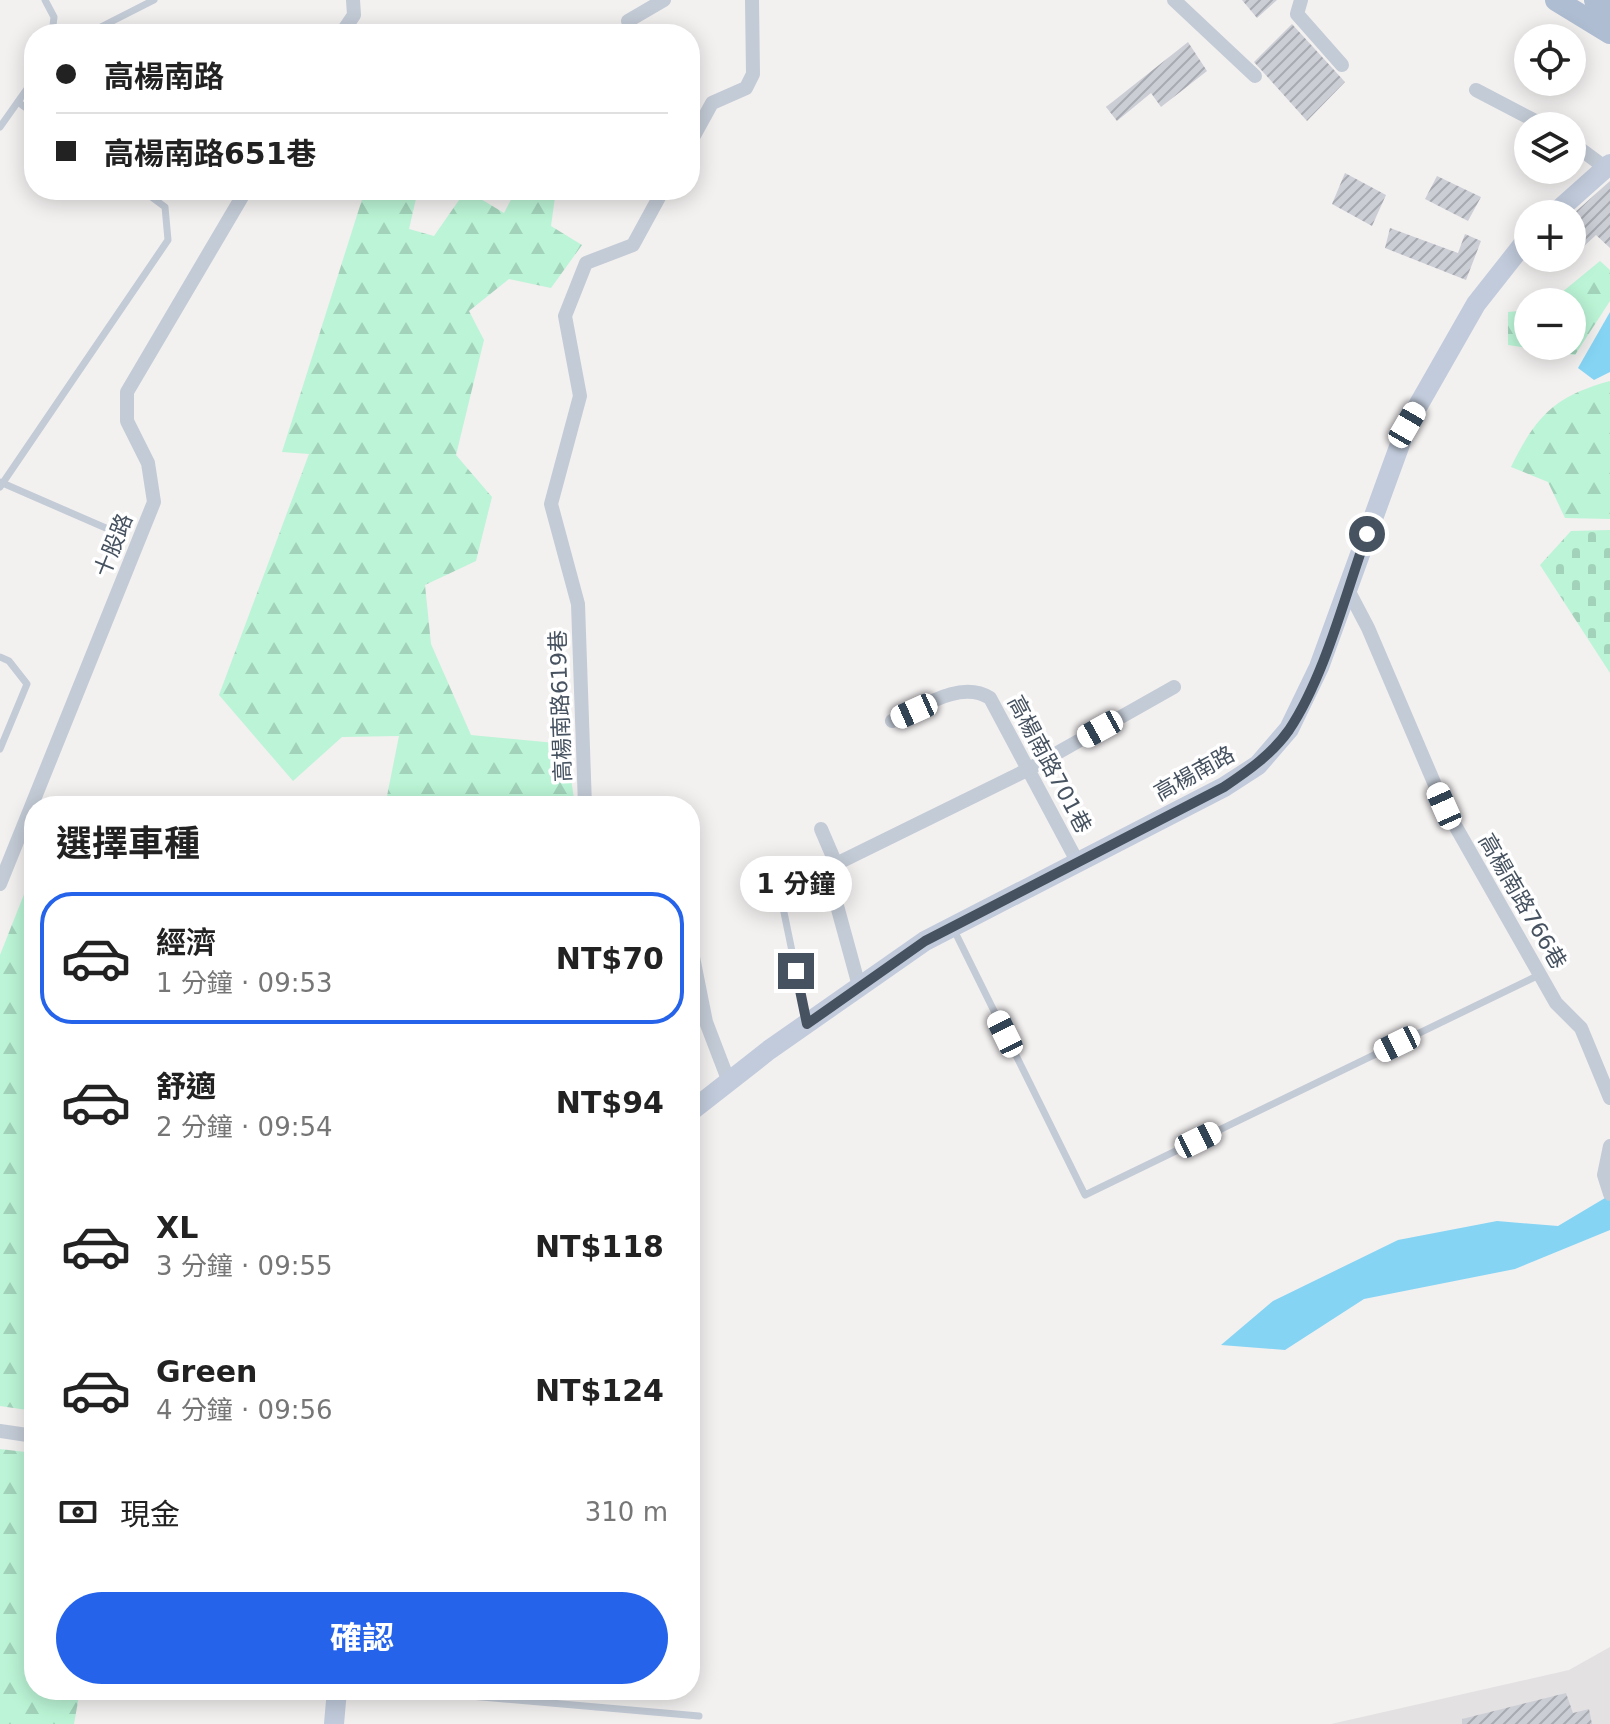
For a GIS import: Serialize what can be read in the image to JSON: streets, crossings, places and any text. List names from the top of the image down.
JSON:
{
  "streets": {
    "street": [
      "十股路",
      "高楊南路619巷",
      "高楊南路701巷",
      "高楊南路",
      "高楊南路766巷"
    ]
  },
  "crossings": [
    ["高楊南路701巷", "高楊南路"],
    ["高楊南路", "高楊南路766巷"]
  ],
  "page": {
    "map_buttons": ["+", "−"],
    "banner": ["高楊南路", "高楊南路651巷"],
    "heading": "選擇車種",
    "bubble": "1 分鐘",
    "list": [
      {
        "name": "經濟",
        "note": "1 分鐘 · 09:53",
        "value": "NT$70"
      },
      {
        "name": "舒適",
        "note": "2 分鐘 · 09:54",
        "value": "NT$94"
      },
      {
        "name": "XL",
        "note": "3 分鐘 · 09:55",
        "value": "NT$118"
      },
      {
        "name": "Green",
        "note": "4 分鐘 · 09:56",
        "value": "NT$124"
      }
    ],
    "pay": ["現金", "310 m"],
    "buttons": "確認"
  }
}
